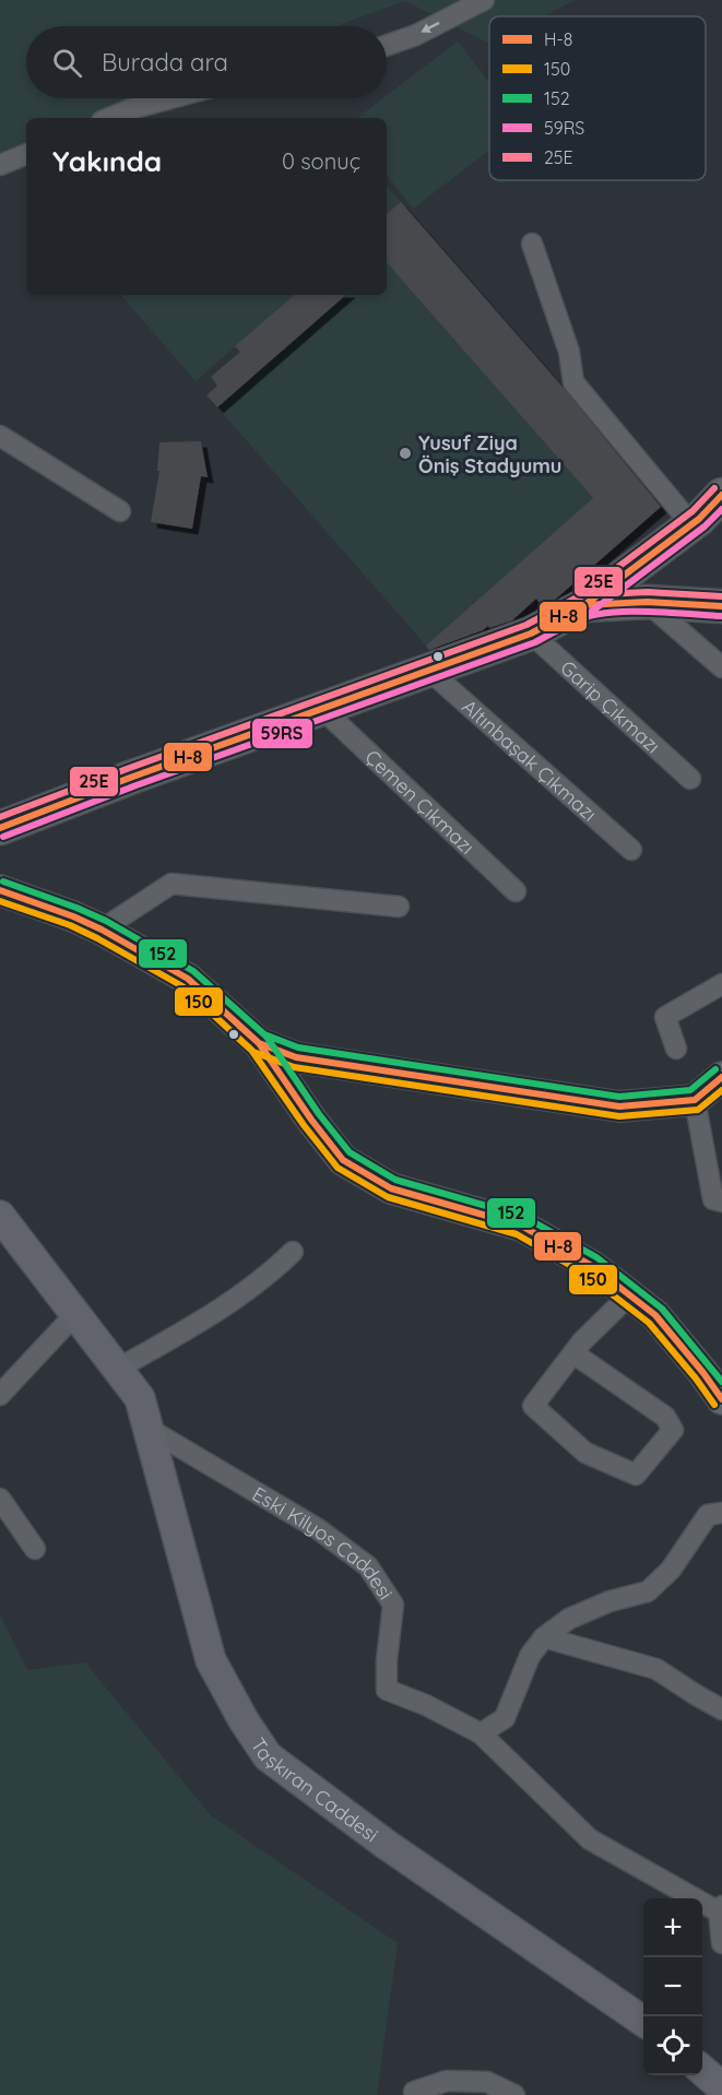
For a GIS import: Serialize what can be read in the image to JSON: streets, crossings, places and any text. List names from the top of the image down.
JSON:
{
  "streets": {
    "street": [
      "Garip Çıkmazı",
      "Altınbaşak Çıkmazı",
      "Çemen Çıkmazı",
      "Eski Kilyos Caddesi",
      "Taşkıran Caddesi"
    ]
  },
  "crossings": [
    ["Eski Kilyos Caddesi", "Taşkıran Caddesi"]
  ],
  "places": ["Yusuf Ziya Öniş Stadyumu"],
  "lines": [
    "transit line 25E",
    "transit line H-8",
    "transit line 59RS",
    "transit line 152",
    "transit line 150"
  ],
  "legend": [
    "H-8",
    "150",
    "152",
    "59RS",
    "25E"
  ],
  "page": {
    "search": "Burada ara",
    "heading": ["Yakında", "0 sonuç"],
    "map_buttons": ["+", "−"]
  }
}
